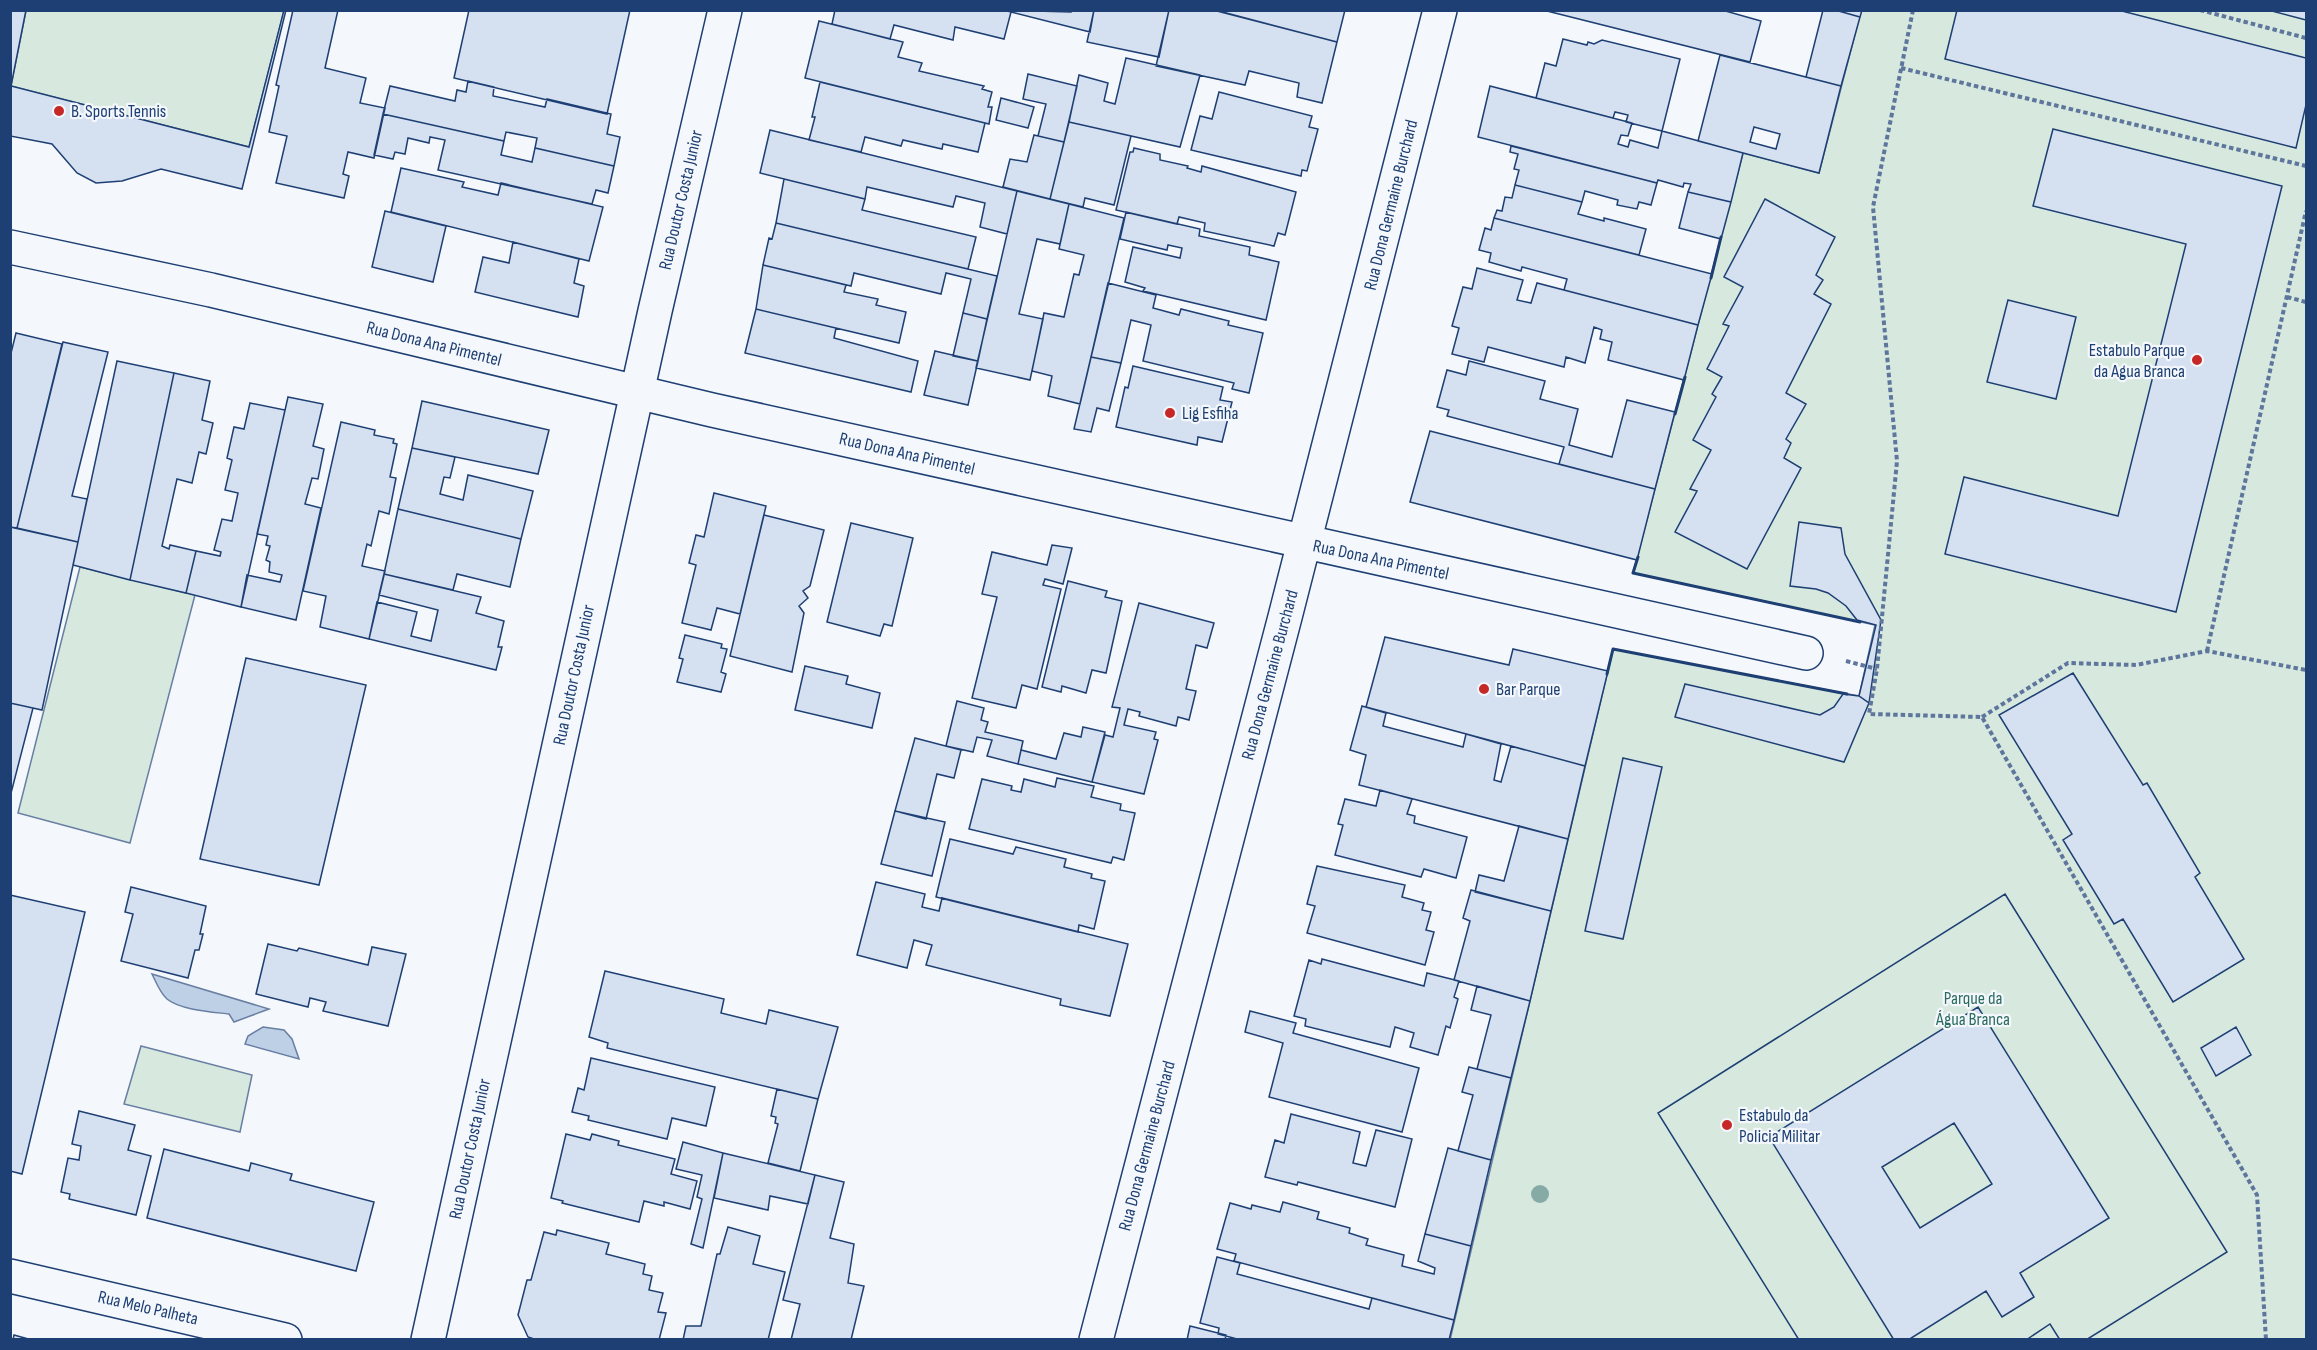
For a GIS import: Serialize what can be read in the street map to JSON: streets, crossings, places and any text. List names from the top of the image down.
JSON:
{
  "streets": {
    "street": [
      "Rua Doutor Costa Junior",
      "Rua Dona Germaine Burchard",
      "Rua Dona Ana Pimentel",
      "Rua Melo Palheta"
    ]
  },
  "crossings": [
    ["Rua Doutor Costa Junior", "Rua Dona Ana Pimentel"],
    ["Rua Dona Germaine Burchard", "Rua Dona Ana Pimentel"]
  ],
  "parks": ["Parque da Água Branca"],
  "places": [
    "B. Sports Tennis",
    "Estabulo Parque da Agua Branca",
    "Lig Esfiha",
    "Bar Parque",
    "Estabulo da Policia Militar"
  ]
}
